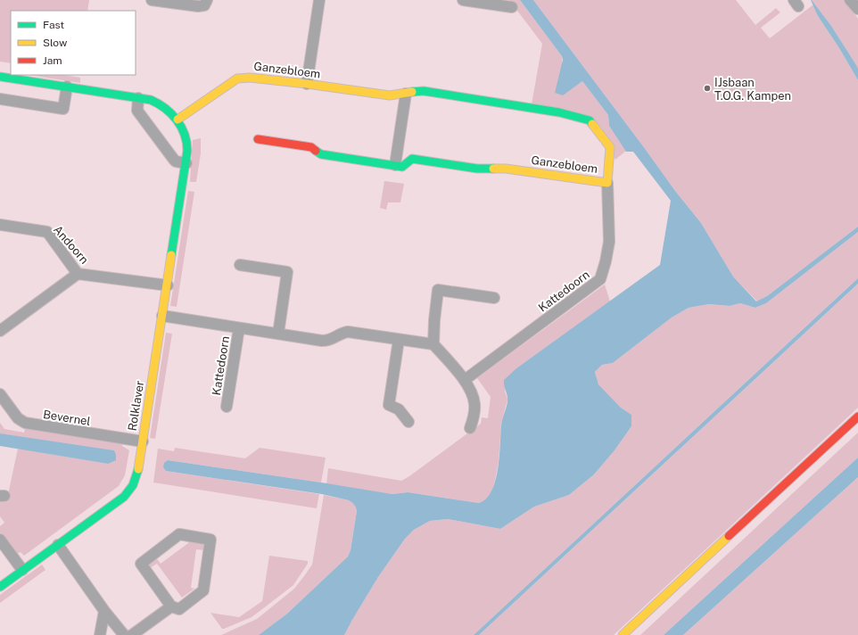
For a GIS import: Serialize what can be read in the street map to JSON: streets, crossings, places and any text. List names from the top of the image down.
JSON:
{
  "streets": {
    "main road": ["Ganzebloem", "Rolklaver"],
    "street": ["Andoorn", "Kattedoorn", "Bevernel"]
  },
  "crossings": [
    ["Ganzebloem", "Kattedoorn"],
    ["Ganzebloem", "Rolklaver"],
    ["Andoorn", "Rolklaver"],
    ["Kattedoorn", "Rolklaver"],
    ["Rolklaver", "Bevernel"]
  ],
  "places": ["IJsbaan T.O.G. Kampen"],
  "legend": ["Fast", "Slow", "Jam"]
}
